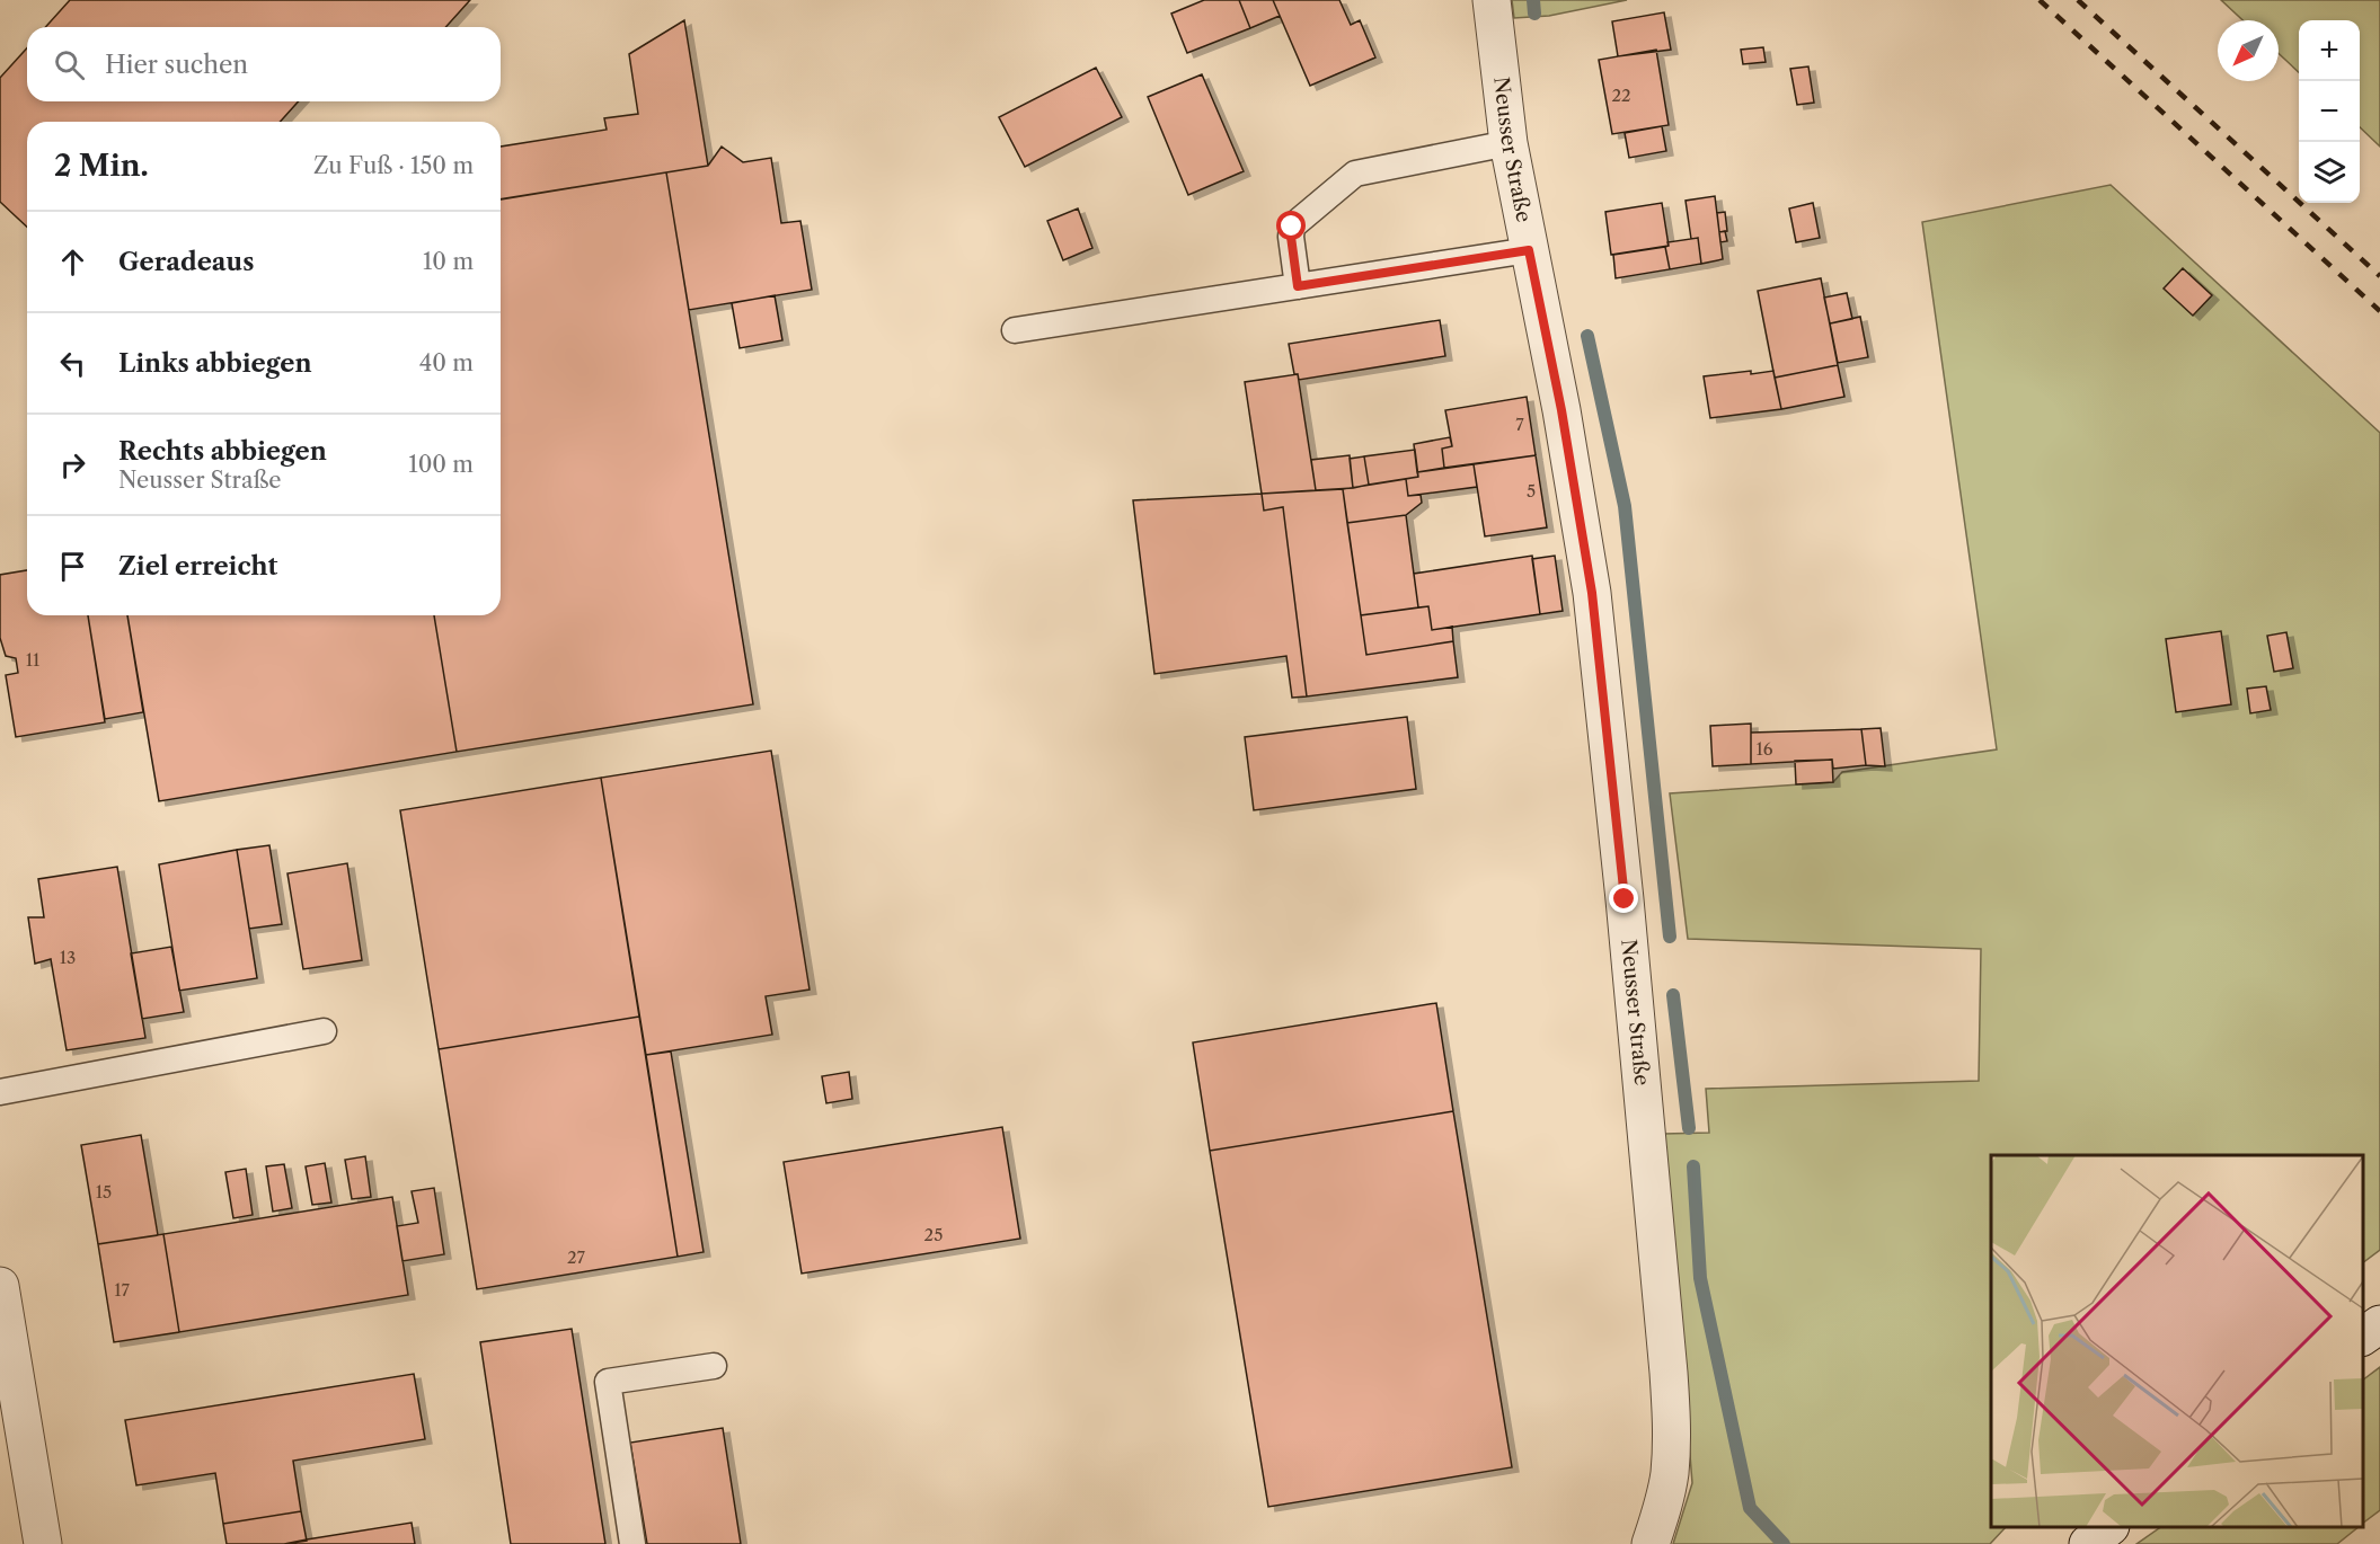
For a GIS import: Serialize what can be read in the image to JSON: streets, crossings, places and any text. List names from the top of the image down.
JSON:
{
  "streets": {
    "street": ["Neusser Straße"]
  },
  "house_numbers": [
    "22",
    "7",
    "5",
    "11",
    "16",
    "13",
    "15",
    "25",
    "27",
    "17"
  ],
  "north": "bottom left",
  "page": {
    "map_buttons": ["+", "−"],
    "search": "Hier suchen",
    "heading": ["2 Min.", "Zu Fuß · 150 m"],
    "list": [
      ["Geradeaus", "10 m"],
      ["Links abbiegen", "40 m"],
      ["Rechts abbiegen", "Neusser Straße", "100 m"],
      "Ziel erreicht"
    ]
  }
}
